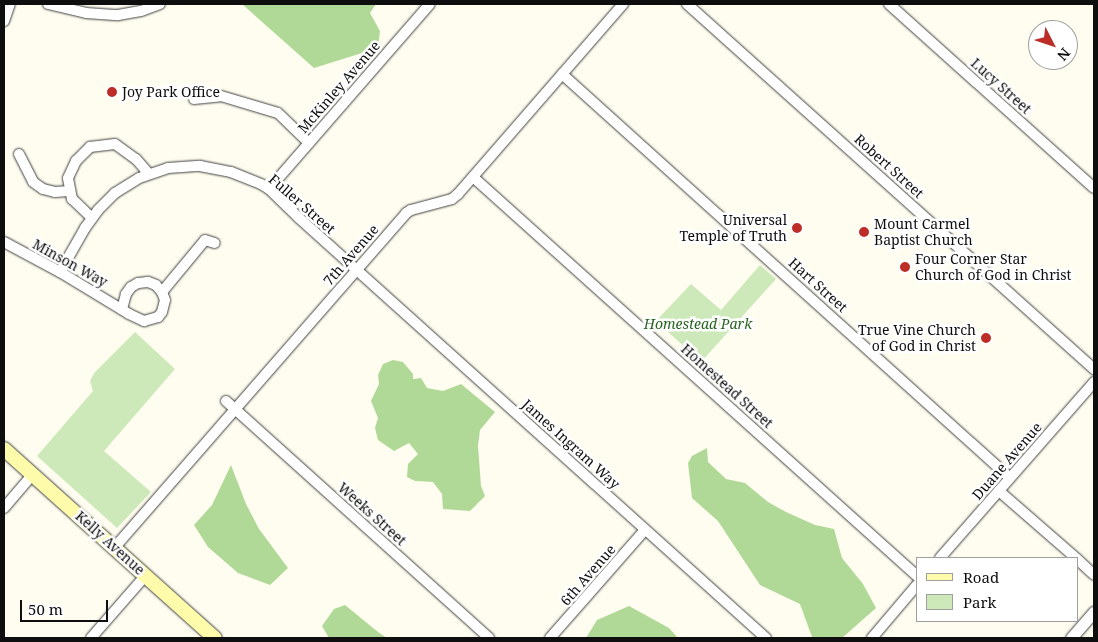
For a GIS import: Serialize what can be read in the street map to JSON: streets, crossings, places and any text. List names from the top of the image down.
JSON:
{
  "streets": {
    "main road": ["Kelly Avenue"],
    "street": [
      "Lucy Street",
      "McKinley Avenue",
      "Robert Street",
      "Fuller Street",
      "7th Avenue",
      "Minson Way",
      "Hart Street",
      "Homestead Street",
      "James Ingram Way",
      "Duane Avenue",
      "Weeks Street",
      "6th Avenue"
    ]
  },
  "crossings": [
    ["McKinley Avenue", "Fuller Street"],
    ["Fuller Street", "7th Avenue"],
    ["Fuller Street", "Minson Way"],
    ["Fuller Street", "James Ingram Way"],
    ["7th Avenue", "Hart Street"],
    ["7th Avenue", "Homestead Street"],
    ["7th Avenue", "James Ingram Way"],
    ["7th Avenue", "Weeks Street"],
    ["7th Avenue", "Kelly Avenue"],
    ["Hart Street", "Duane Avenue"],
    ["James Ingram Way", "6th Avenue"]
  ],
  "parks": ["Homestead Park"],
  "places": [
    "Joy Park Office",
    "Universal Temple of Truth",
    "Mount Carmel Baptist Church",
    "Four Corner Star Church of God in Christ",
    "True Vine Church of God in Christ"
  ],
  "legend": ["Road", "Park"],
  "scale_bar": "50 m",
  "north": "bottom right"
}
